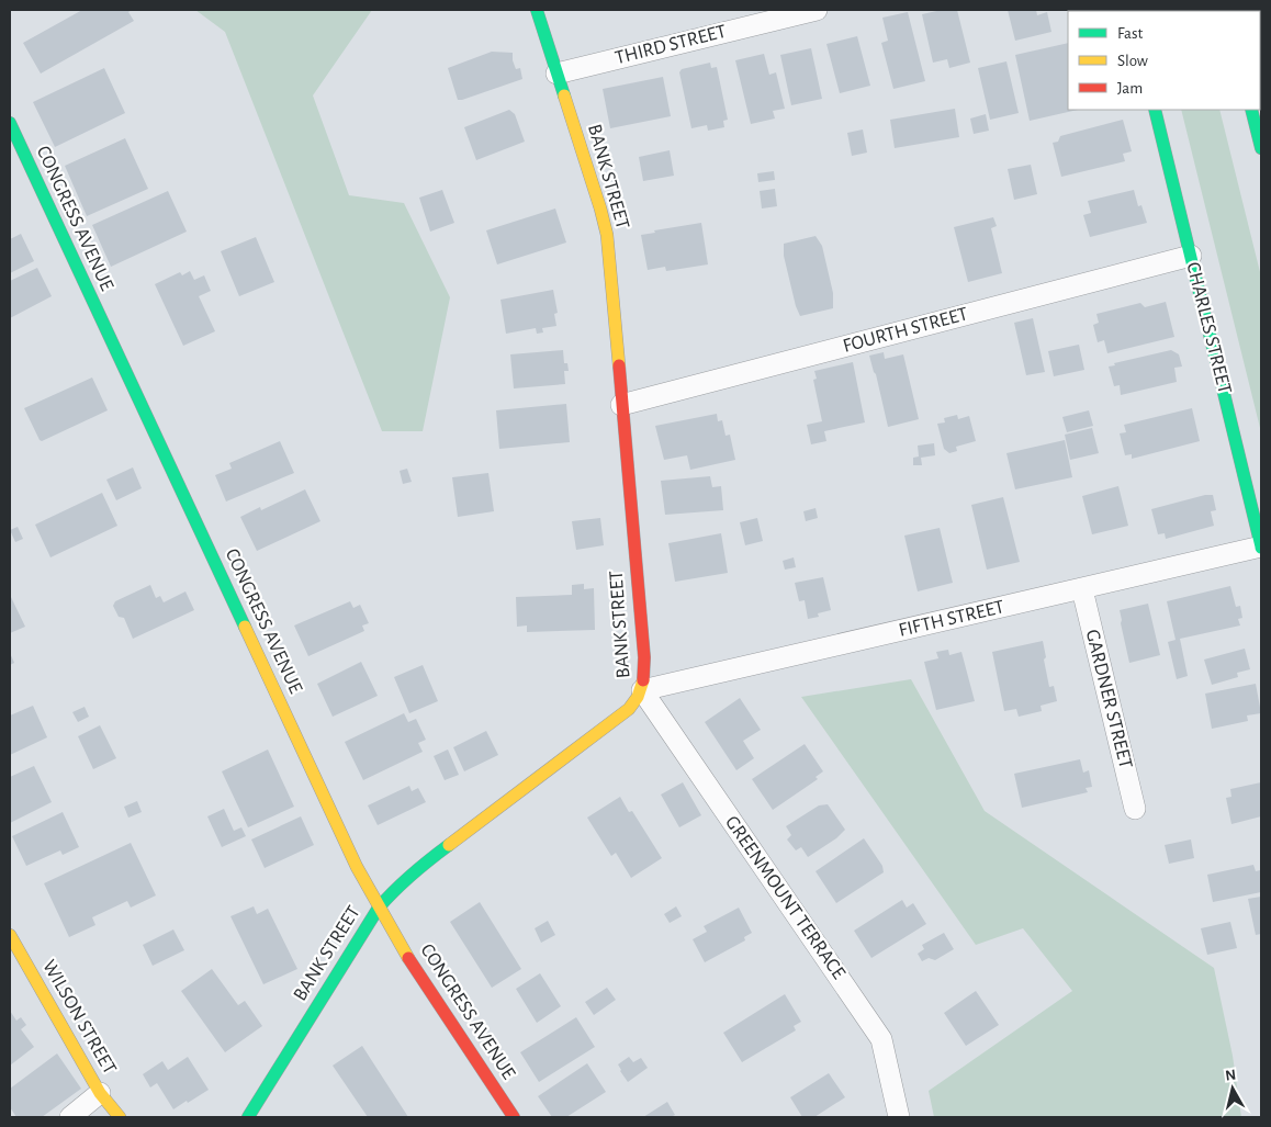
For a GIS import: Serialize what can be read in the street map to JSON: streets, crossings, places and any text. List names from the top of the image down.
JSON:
{
  "streets": {
    "main road": [
      "BANK STREET",
      "CONGRESS AVENUE",
      "CHARLES STREET",
      "WILSON STREET"
    ],
    "street": [
      "THIRD STREET",
      "FOURTH STREET",
      "FIFTH STREET",
      "GARDNER STREET",
      "GREENMOUNT TERRACE"
    ]
  },
  "crossings": [
    ["THIRD STREET", "BANK STREET"],
    ["BANK STREET", "CONGRESS AVENUE"],
    ["BANK STREET", "FOURTH STREET"],
    ["BANK STREET", "FIFTH STREET"],
    ["BANK STREET", "GREENMOUNT TERRACE"],
    ["CHARLES STREET", "FOURTH STREET"],
    ["CHARLES STREET", "FIFTH STREET"],
    ["FIFTH STREET", "GARDNER STREET"],
    ["FIFTH STREET", "GREENMOUNT TERRACE"]
  ],
  "legend": ["Fast", "Slow", "Jam"],
  "north": "top"
}
